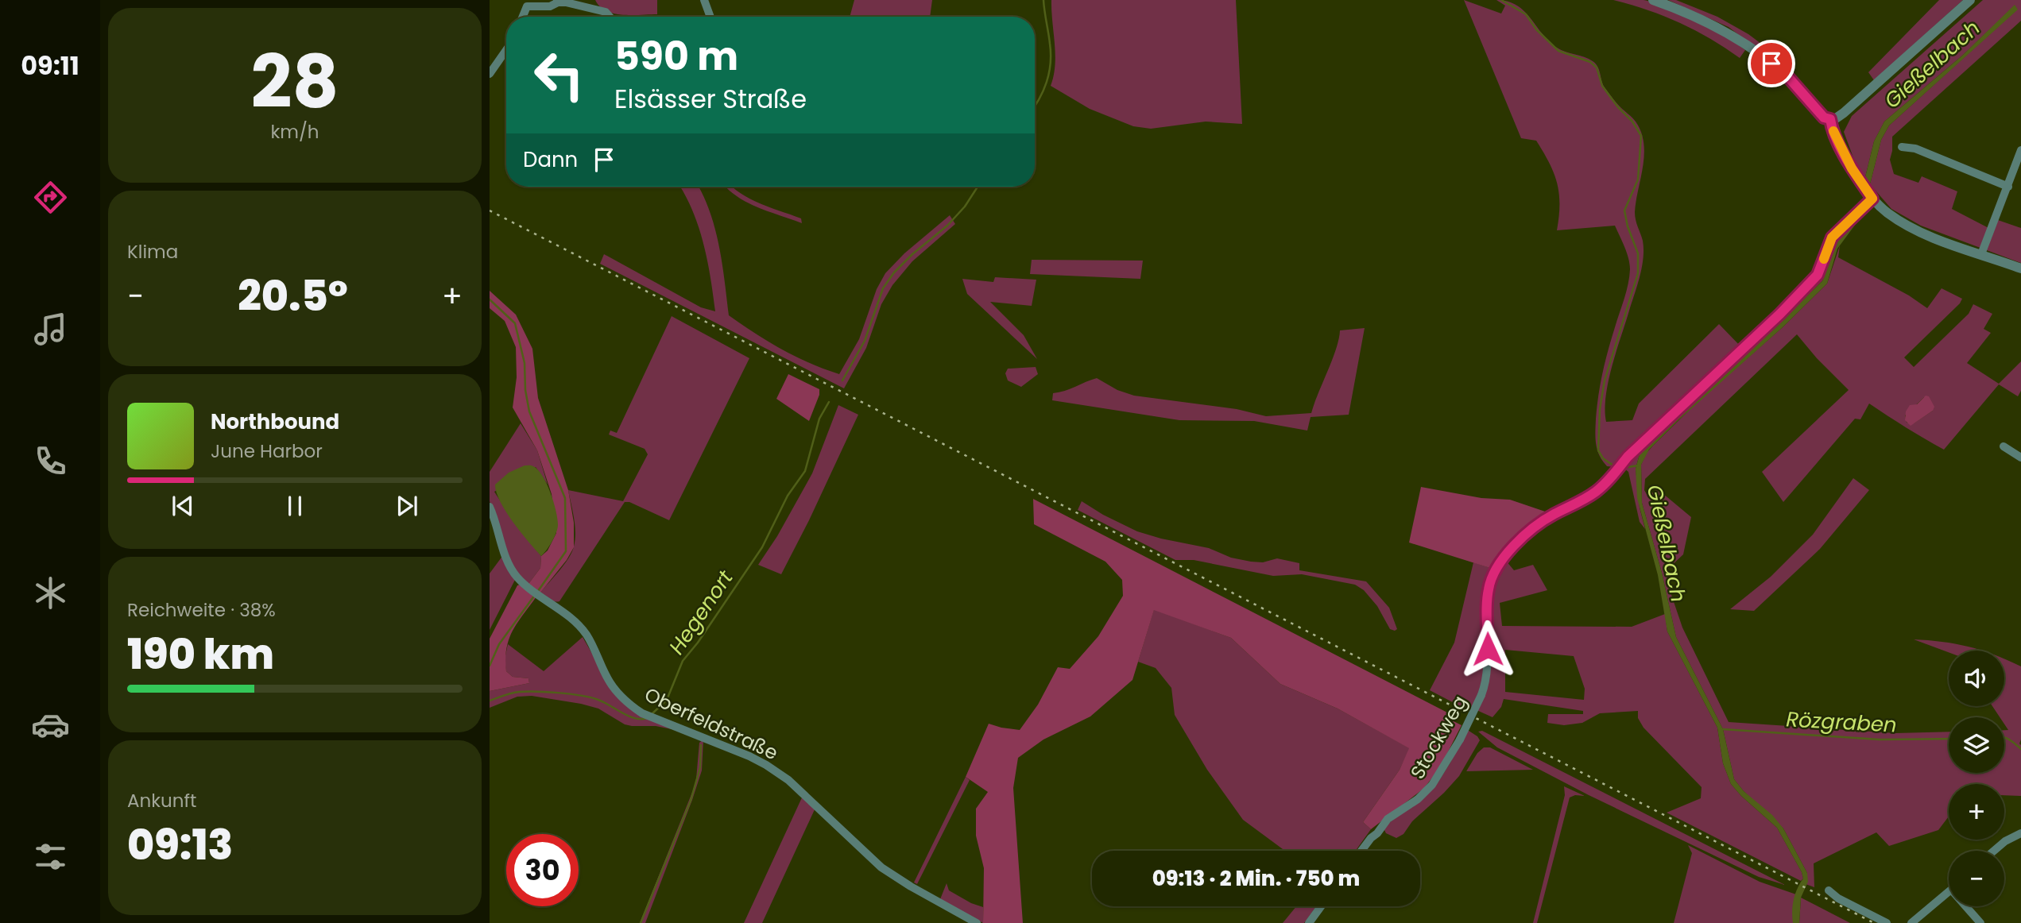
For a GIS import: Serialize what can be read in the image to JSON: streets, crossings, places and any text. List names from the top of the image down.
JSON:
{
  "streets": {
    "street": ["Oberfeldstraße", "Stockweg"]
  },
  "water": ["Gießelbach", "Hegenort", "Rözgraben"],
  "page": {
    "tabs": "09:11",
    "tile": [
      ["28", "km/h"],
      "Klima",
      ["Reichweite · 38%", "190 km"],
      ["Ankunft", "09:13"]
    ],
    "turn": ["590 m", "Elsässer Straße"],
    "then": "Dann",
    "heat": ["−", "20.5°", "+"],
    "song": ["Northbound", "June Harbor"],
    "map_buttons": ["+", "−"],
    "limit": "30",
    "trip": "09:13 · 2 Min. · 750 m"
  }
}
